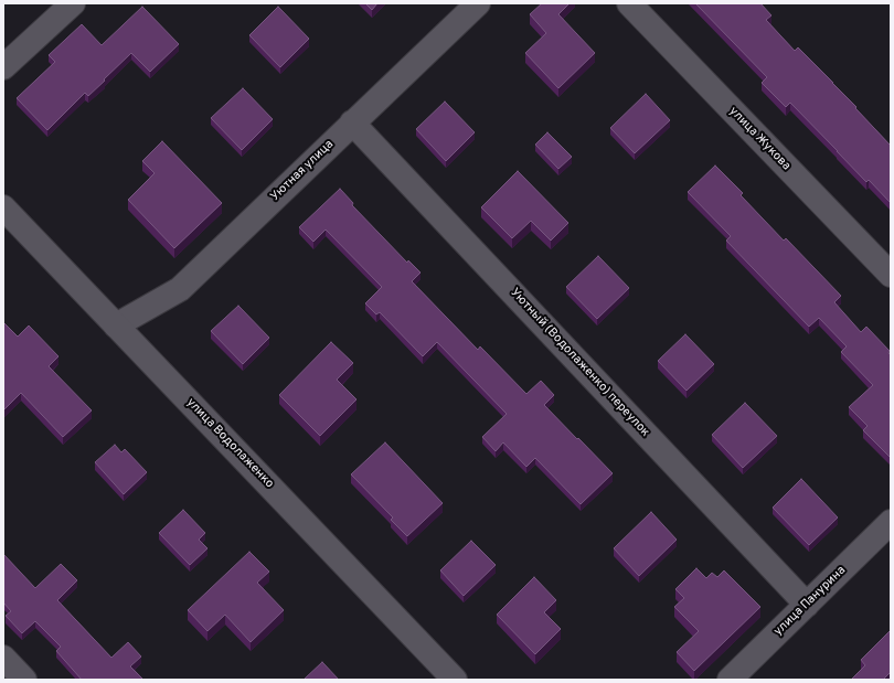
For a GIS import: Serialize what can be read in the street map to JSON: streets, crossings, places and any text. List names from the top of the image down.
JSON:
{
  "streets": {
    "street": [
      "улица Жукова",
      "Уютная улица",
      "Уютный (Водолаженко) переулок",
      "улица Водолаженко",
      "улица Панурина"
    ]
  },
  "crossings": [
    ["Уютная улица", "Уютный (Водолаженко) переулок"],
    ["Уютная улица", "улица Водолаженко"],
    ["Уютный (Водолаженко) переулок", "улица Панурина"]
  ]
}
